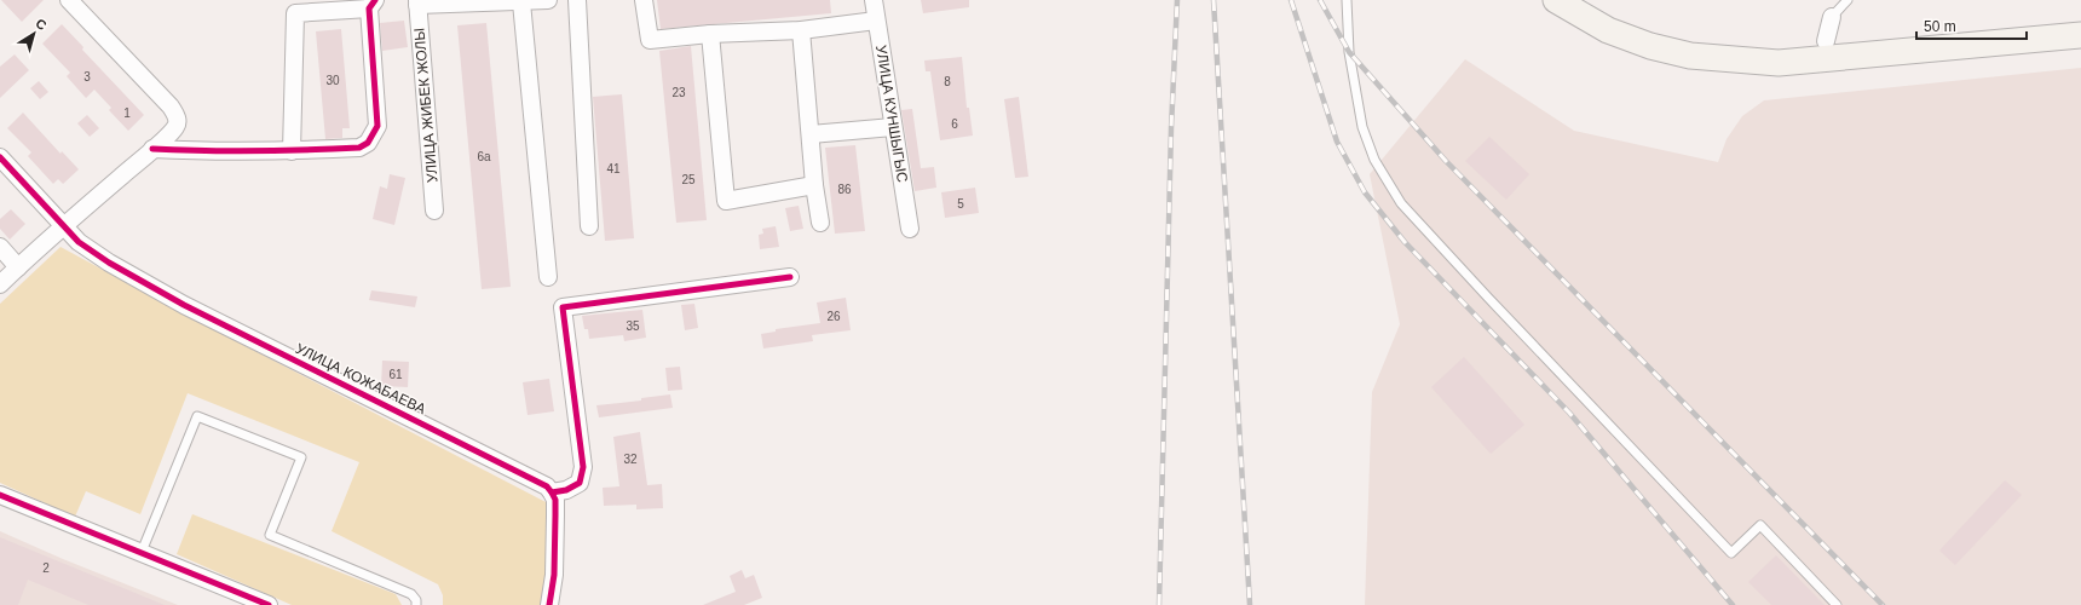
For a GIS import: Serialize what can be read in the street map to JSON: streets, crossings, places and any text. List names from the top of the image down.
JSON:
{
  "streets": {
    "street": ["УЛИЦА ЖИБЕК ЖОЛЫ", "УЛИЦА КУНШЫГЫС", "УЛИЦА КОЖАБАЕВА"]
  },
  "house_numbers": [
    "3",
    "30",
    "8",
    "23",
    "1",
    "6",
    "6а",
    "41",
    "25",
    "86",
    "5",
    "26",
    "35",
    "61",
    "32",
    "2"
  ],
  "scale_bar": "50 m",
  "north": "top right"
}
